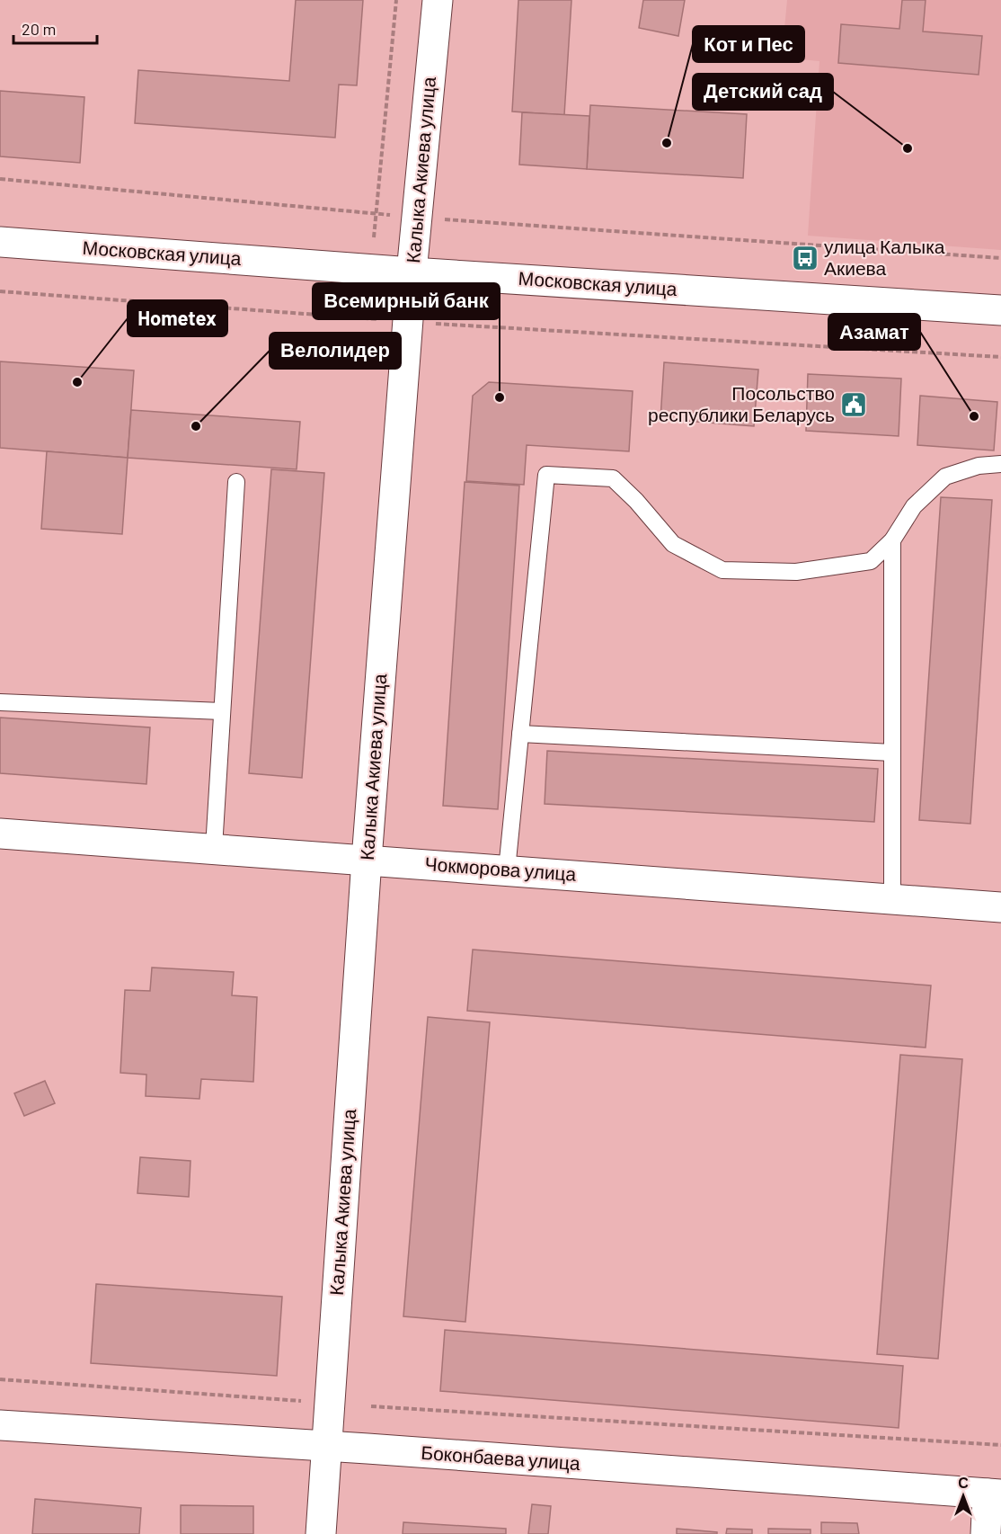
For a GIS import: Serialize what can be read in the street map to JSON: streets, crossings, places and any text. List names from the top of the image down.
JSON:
{
  "streets": {
    "street": [
      "Калыка Акиева улица",
      "Московская улица",
      "Чокморова улица",
      "Боконбаева улица"
    ]
  },
  "crossings": [
    ["Калыка Акиева улица", "Московская улица"],
    ["Калыка Акиева улица", "Чокморова улица"],
    ["Калыка Акиева улица", "Боконбаева улица"]
  ],
  "places": {
    "other": [
      "Кот и Пес",
      "Детский сад",
      "Hometex",
      "Всемирный банк",
      "Азамат",
      "Велолидер"
    ],
    "bus stop": ["улица Калыка Акиева"],
    "public building": ["Посольство республики Беларусь"]
  },
  "scale_bar": "20 m",
  "north": "top"
}
